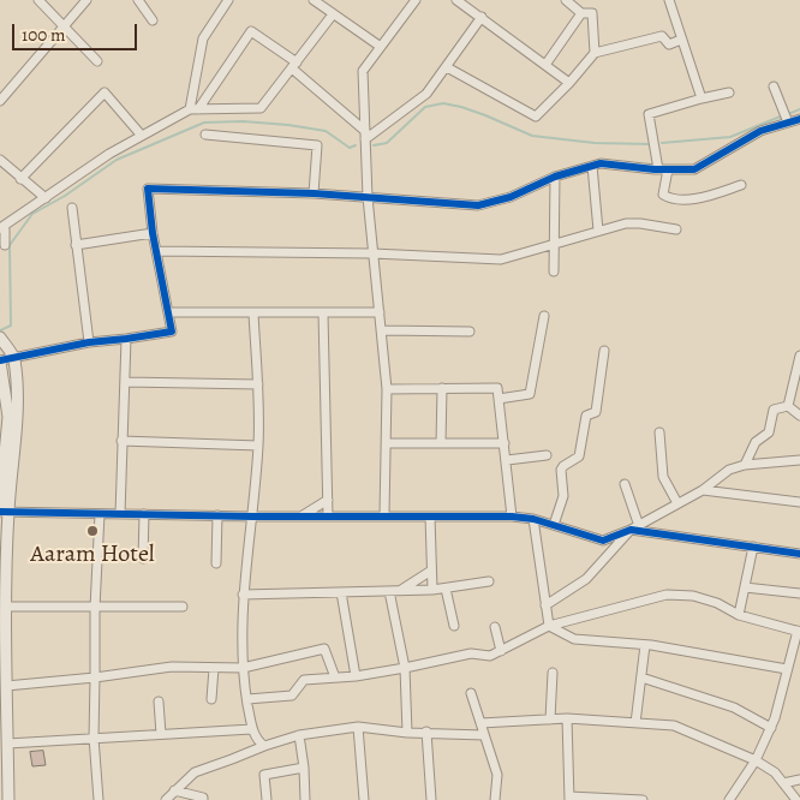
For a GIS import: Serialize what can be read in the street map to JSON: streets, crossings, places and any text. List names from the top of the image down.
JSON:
{
  "places": ["Aaram Hotel"],
  "scale_bar": "100 m"
}
